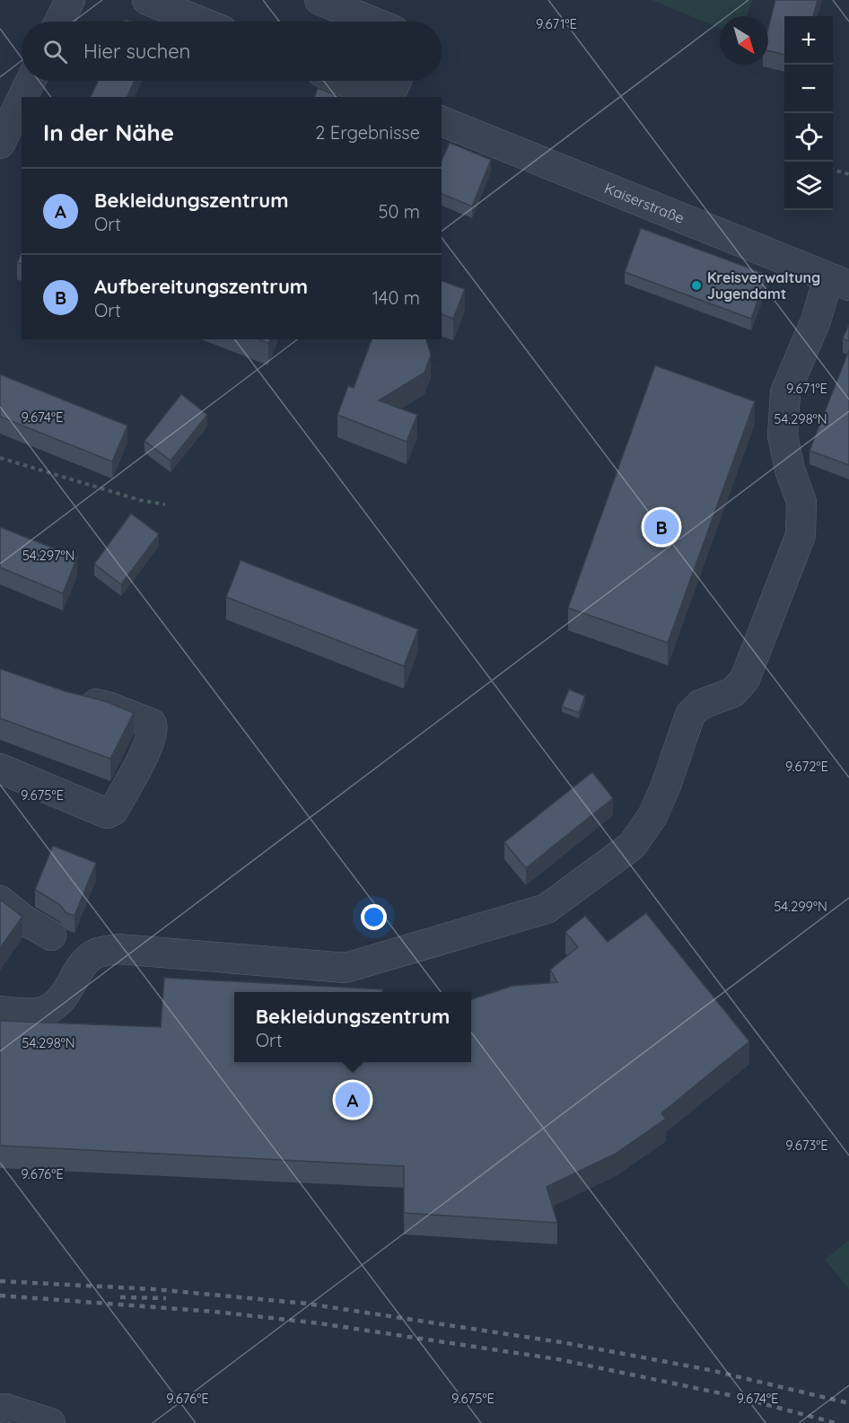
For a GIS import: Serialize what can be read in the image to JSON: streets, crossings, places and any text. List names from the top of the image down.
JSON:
{
  "streets": {
    "street": ["Kaiserstraße"]
  },
  "places": ["Kreisverwaltung Jugendamt"],
  "north": "bottom right",
  "page": {
    "map_buttons": ["+", "−"],
    "search": "Hier suchen",
    "heading": ["In der Nähe", "2 Ergebnisse"],
    "list": [
      {
        "mark": "A",
        "name": "Bekleidungszentrum",
        "note": "Ort",
        "value": "50 m"
      },
      {
        "mark": "B",
        "name": "Aufbereitungszentrum",
        "note": "Ort",
        "value": "140 m"
      }
    ],
    "pins": ["B", "A"],
    "popup": ["Bekleidungszentrum", "Ort"]
  },
  "coordinates": [
    "9.671°E",
    "9.674°E",
    "54.298°N",
    "54.297°N",
    "9.672°E",
    "9.675°E",
    "54.299°N",
    "9.673°E",
    "9.676°E"
  ]
}
